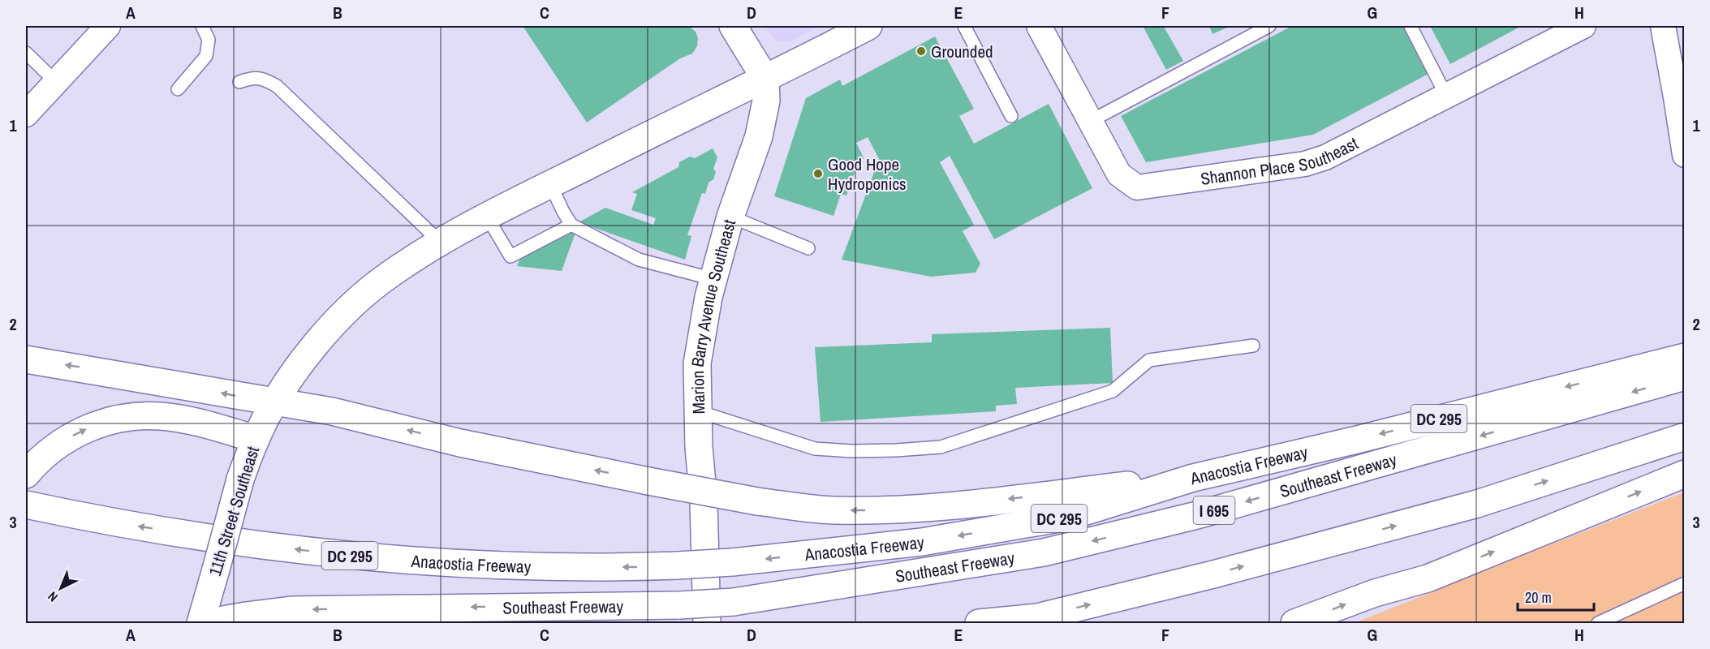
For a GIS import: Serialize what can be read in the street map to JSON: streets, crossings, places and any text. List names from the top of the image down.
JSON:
{
  "streets": {
    "main road": [
      "Marion Barry Avenue Southeast",
      "DC 295",
      "Anacostia Freeway",
      "Southeast Freeway",
      "I 695",
      "11th Street Southeast"
    ],
    "street": ["Shannon Place Southeast"]
  },
  "crossings": [
    ["Marion Barry Avenue Southeast", "11th Street Southeast"]
  ],
  "places": ["Grounded", "Good Hope Hydroponics"],
  "scale_bar": "20 m",
  "north": "bottom left",
  "grid": {
    "columns": [
      "A",
      "B",
      "C",
      "D",
      "E",
      "F",
      "G",
      "H"
    ],
    "rows": ["1", "2", "3"]
  }
}
